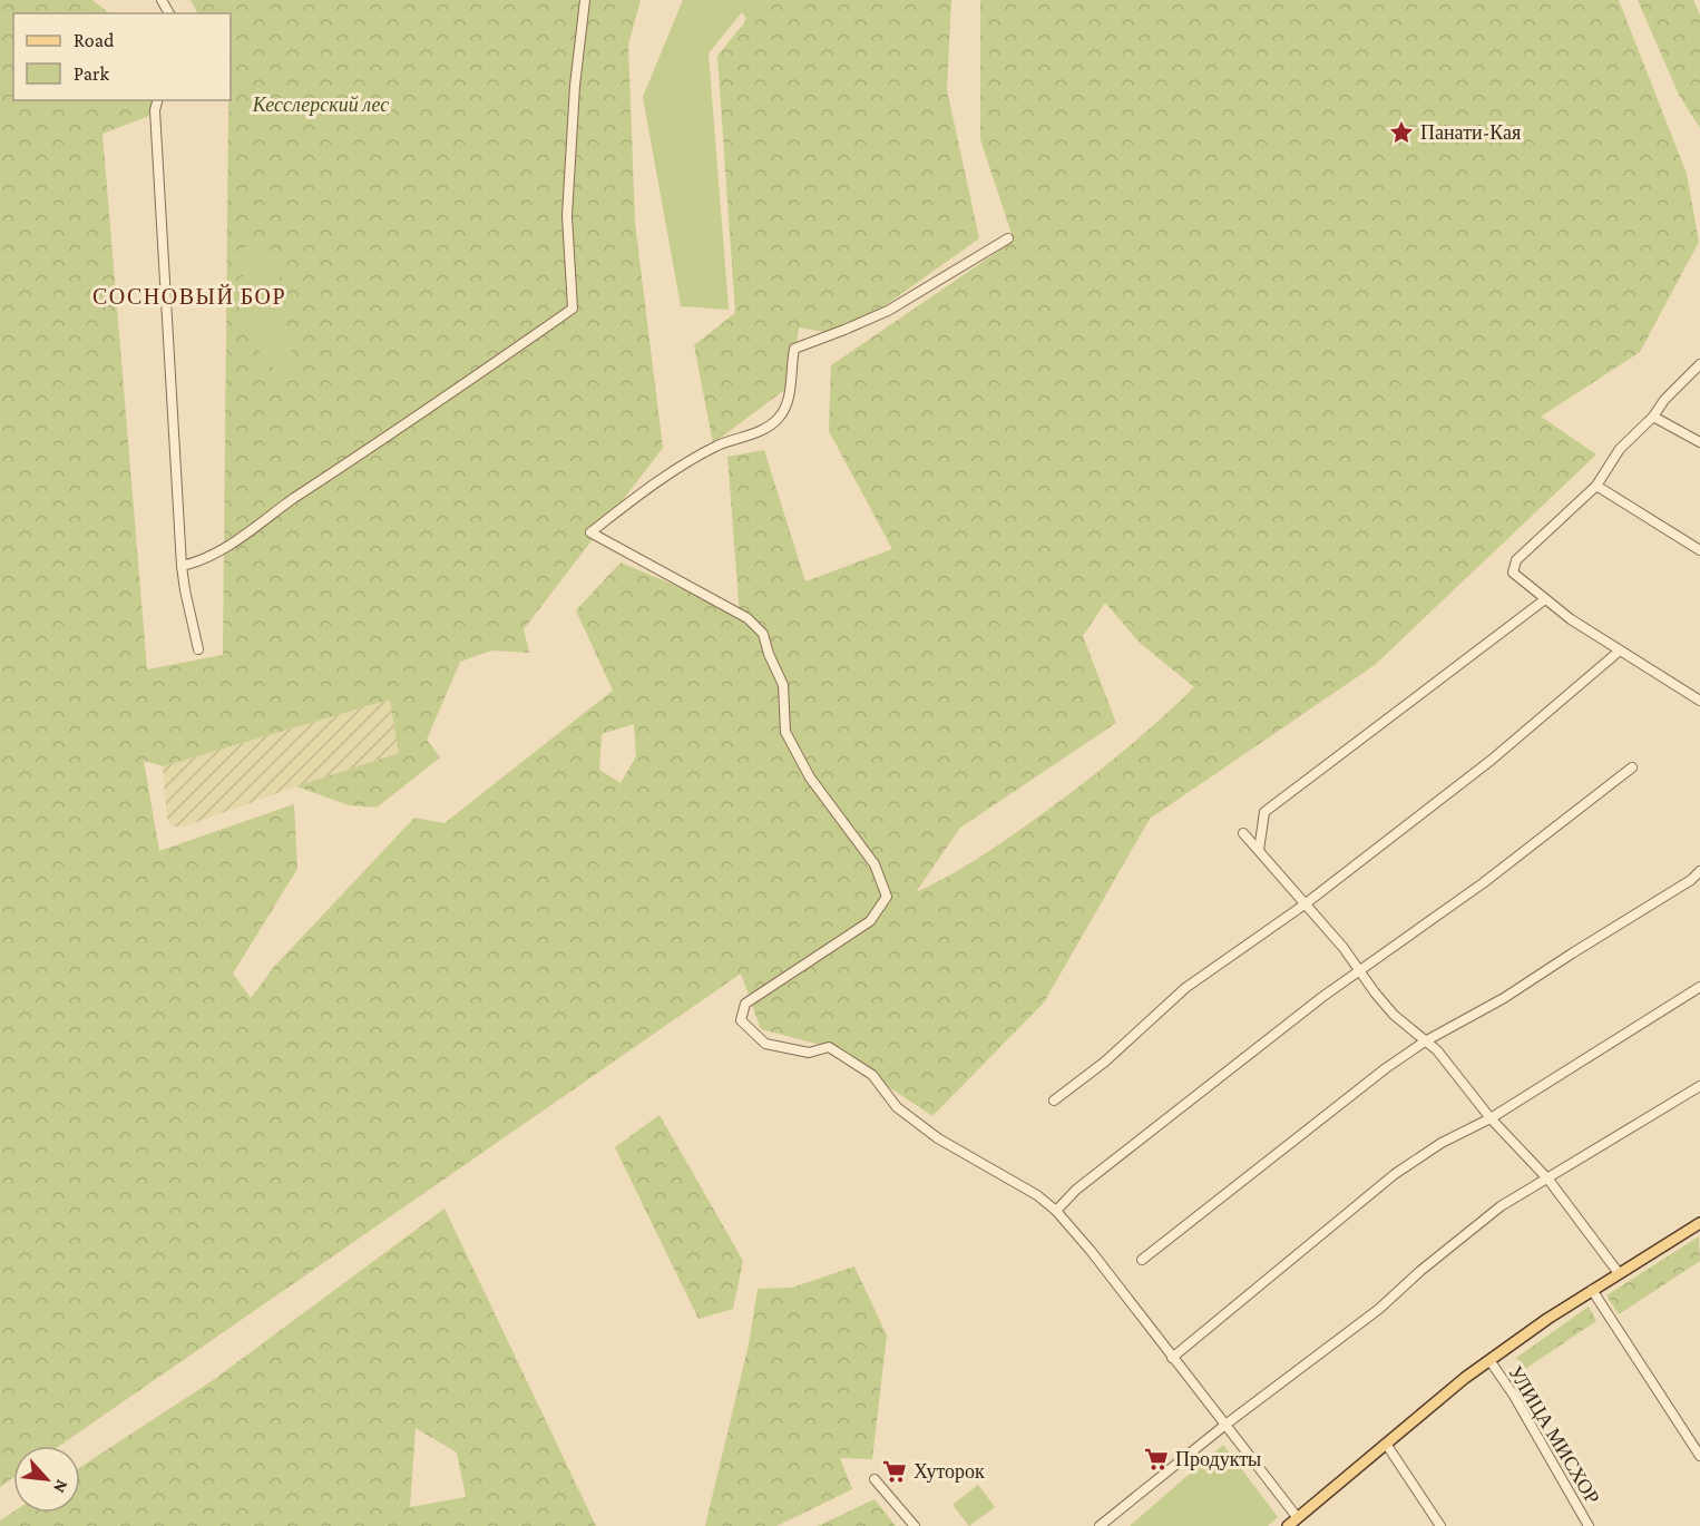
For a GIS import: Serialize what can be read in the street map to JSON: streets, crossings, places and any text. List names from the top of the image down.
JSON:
{
  "streets": {
    "street": ["УЛИЦА МИСХОР"]
  },
  "districts": ["СОСНОВЫЙ БОР"],
  "parks": ["Кесслерский лес"],
  "places": {
    "place": ["Панати-Кая"],
    "supermarket": ["Продукты", "Хуторок"]
  },
  "legend": ["Road", "Park"],
  "north": "bottom right"
}
